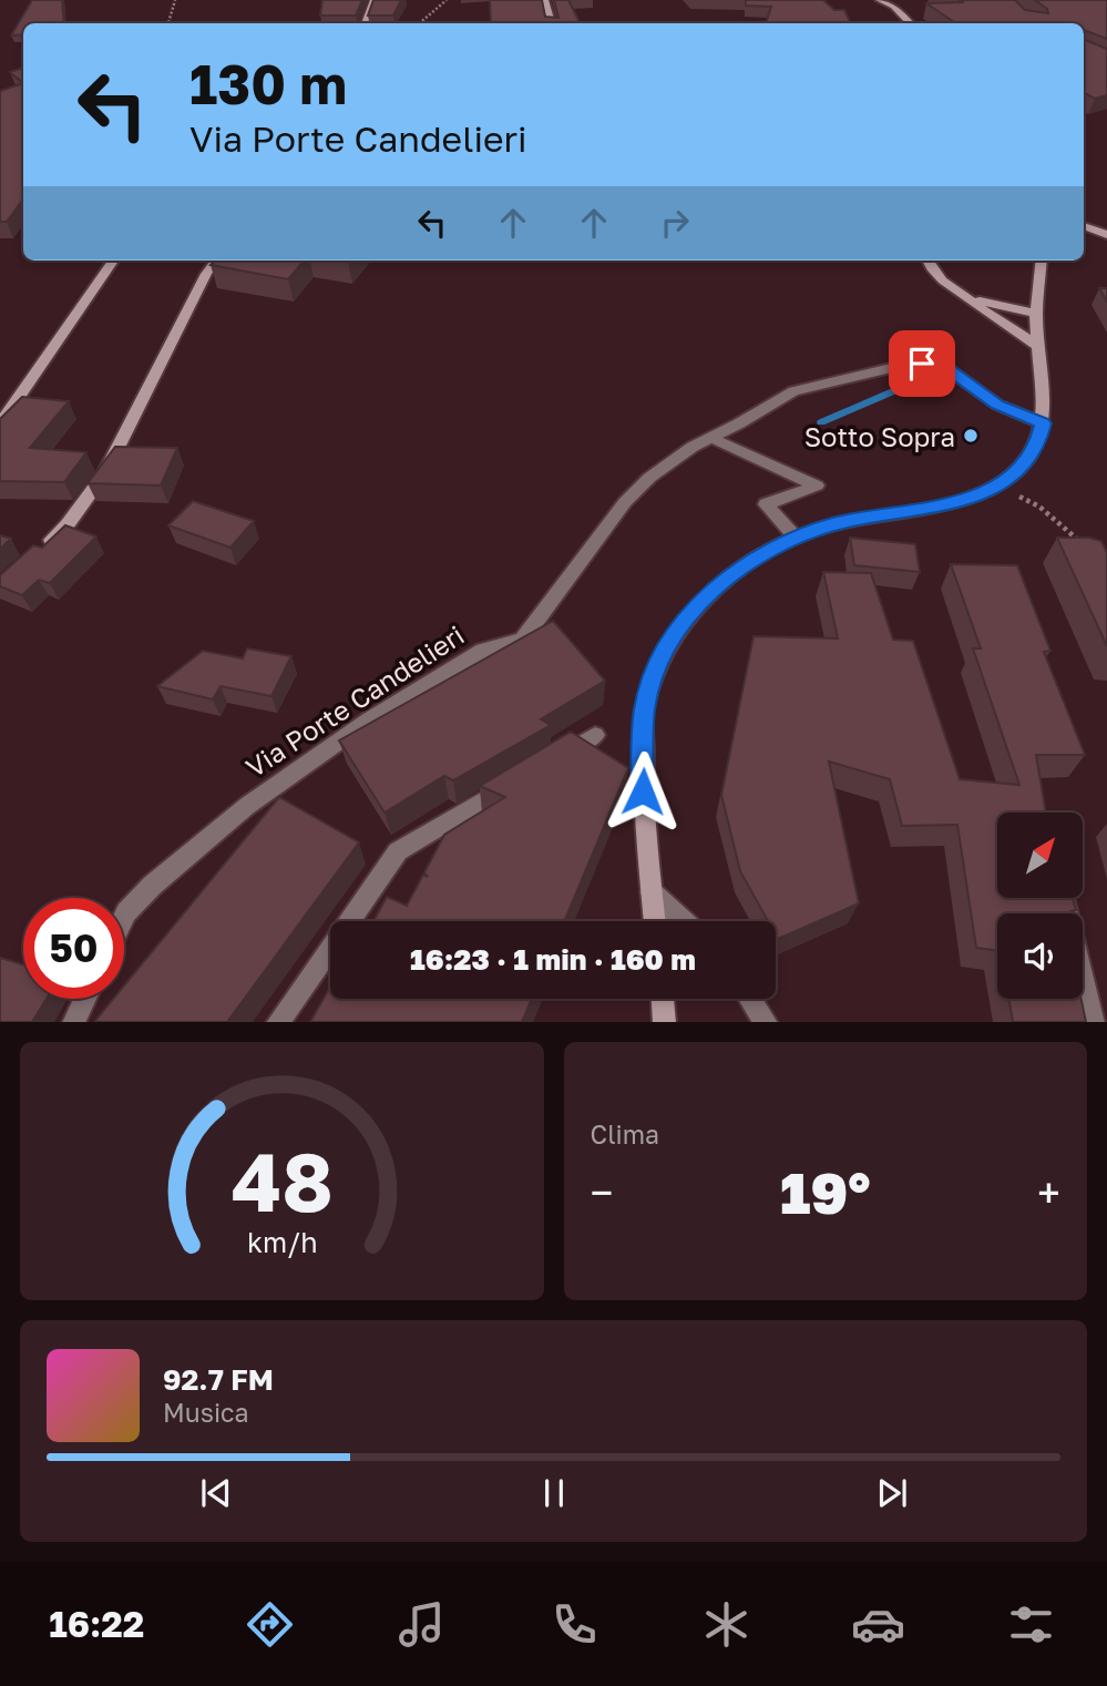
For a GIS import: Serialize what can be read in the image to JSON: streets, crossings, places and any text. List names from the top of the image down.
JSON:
{
  "streets": {
    "street": ["Via Porte Candelieri"]
  },
  "places": ["Sotto Sopra"],
  "north": "top right",
  "page": {
    "turn": ["130 m", "Via Porte Candelieri"],
    "limit": "50",
    "trip": "16:23 · 1 min · 160 m",
    "tile": "Clima",
    "heat": ["−", "19°", "+"],
    "song": ["92.7 FM", "Musica"],
    "tabs": "16:22",
    "gauge": ["48", "km/h"]
  }
}
